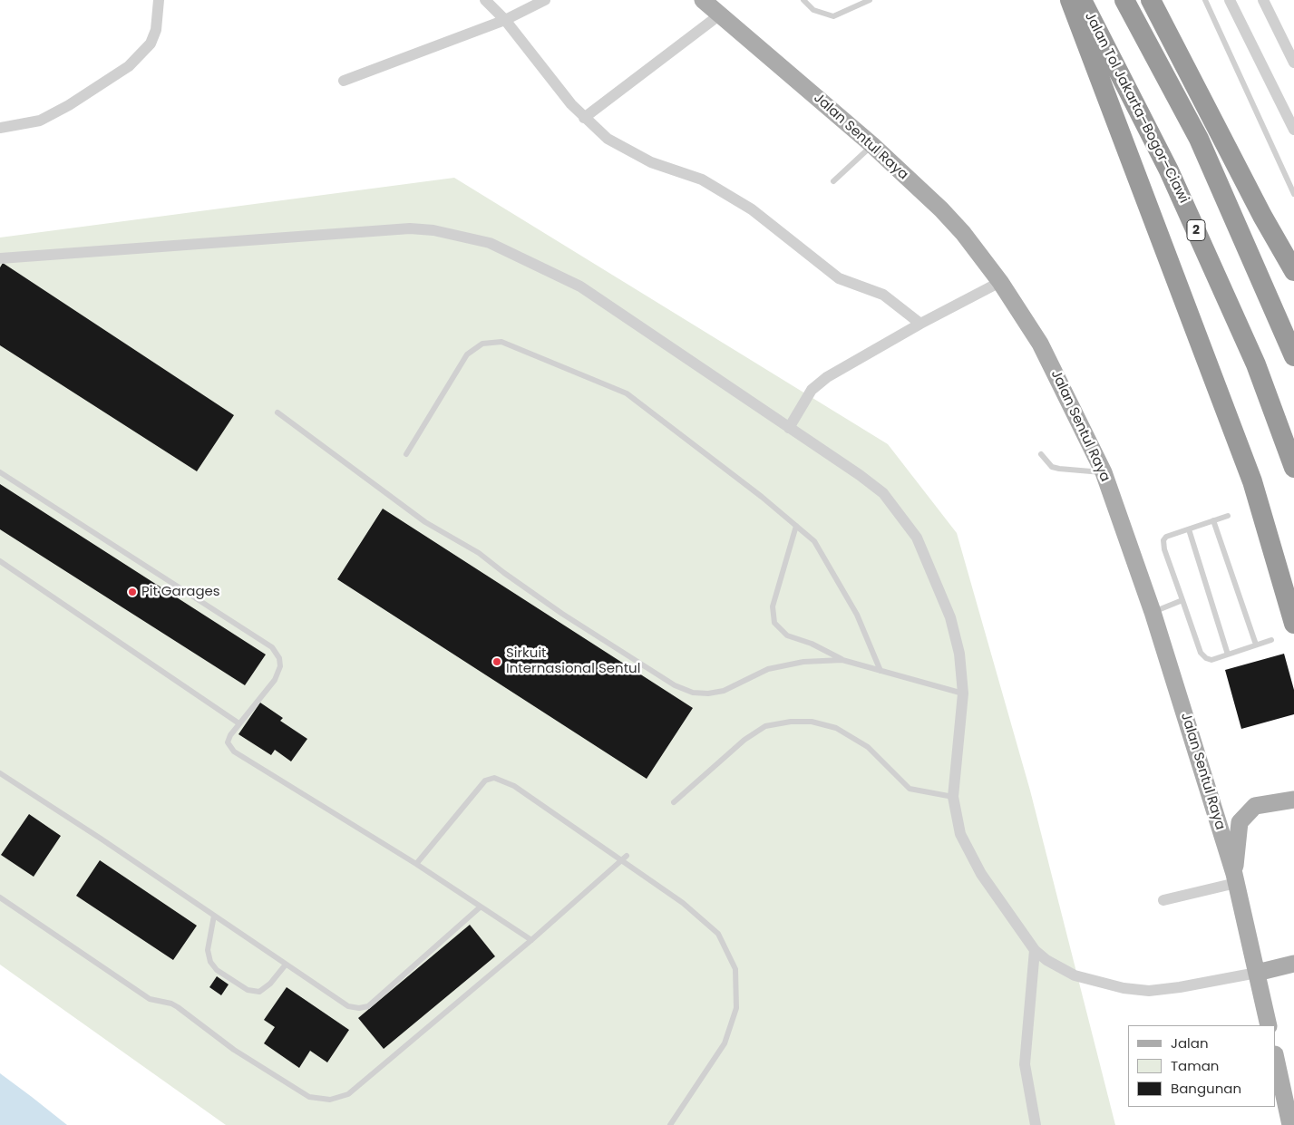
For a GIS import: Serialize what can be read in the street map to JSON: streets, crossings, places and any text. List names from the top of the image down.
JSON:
{
  "streets": {
    "highway": ["Jalan Tol Jakarta–Bogor–Ciawi", "2"],
    "main road": ["Jalan Sentul Raya"]
  },
  "places": ["Pit Garages", "Sirkuit Internasional Sentul"],
  "legend": ["Jalan", "Taman", "Bangunan"]
}
